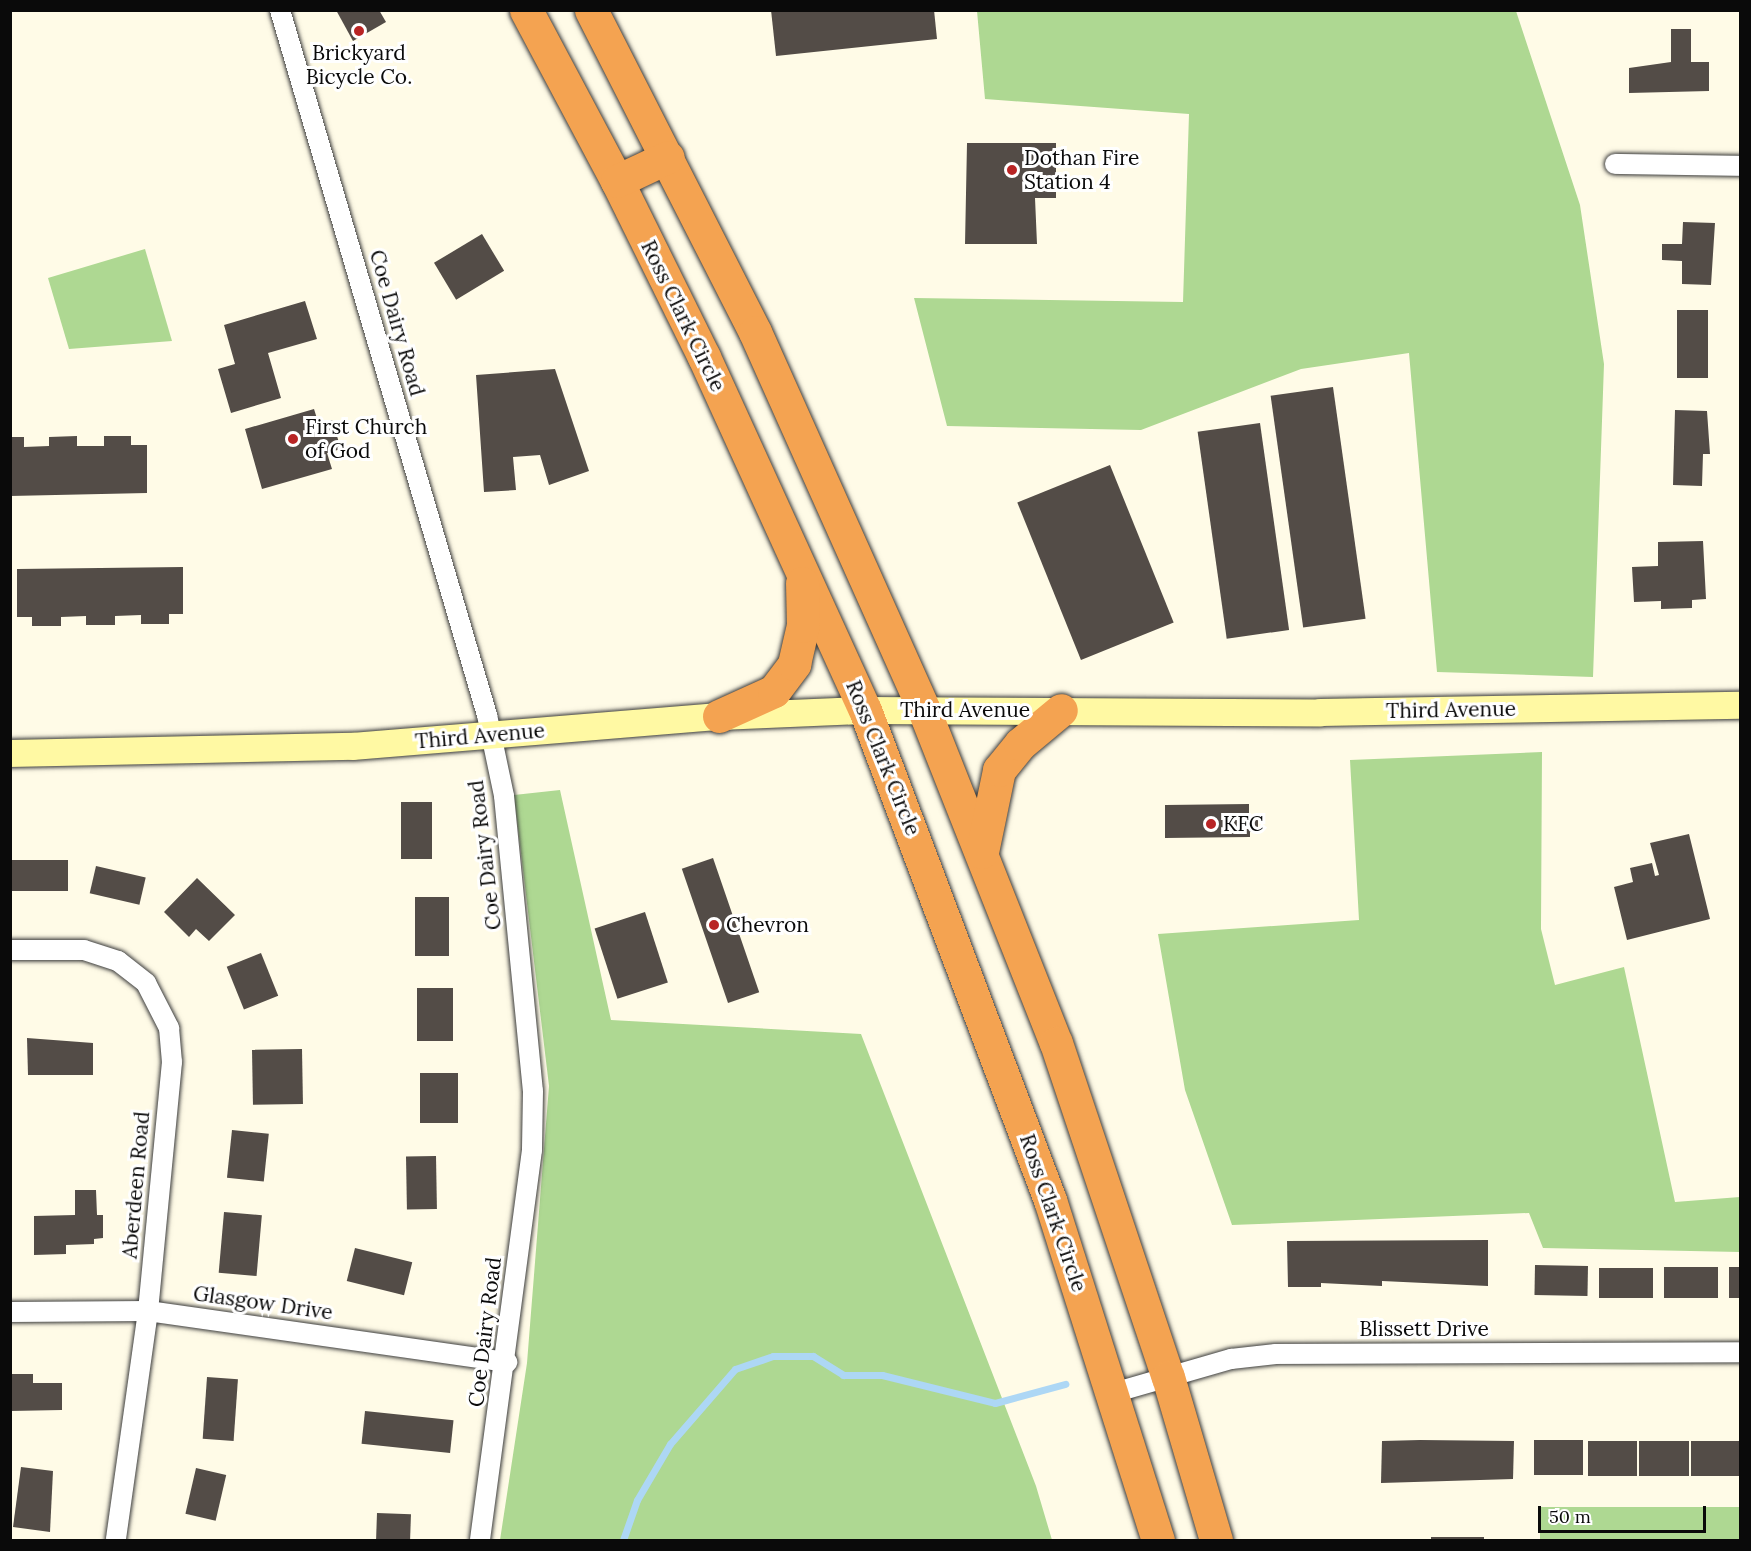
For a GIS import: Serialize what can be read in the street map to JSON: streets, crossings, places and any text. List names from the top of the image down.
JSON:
{
  "streets": {
    "highway": ["Ross Clark Circle"],
    "street": [
      "Coe Dairy Road",
      "Third Avenue",
      "Aberdeen Road",
      "Glasgow Drive",
      "Blissett Drive"
    ]
  },
  "crossings": [
    ["Ross Clark Circle", "Third Avenue"],
    ["Ross Clark Circle", "Blissett Drive"],
    ["Coe Dairy Road", "Third Avenue"],
    ["Coe Dairy Road", "Glasgow Drive"],
    ["Aberdeen Road", "Glasgow Drive"]
  ],
  "places": [
    "Brickyard Bicycle Co.",
    "Dothan Fire Station 4",
    "First Church of God",
    "KFC",
    "Chevron"
  ],
  "scale_bar": "50 m"
}
